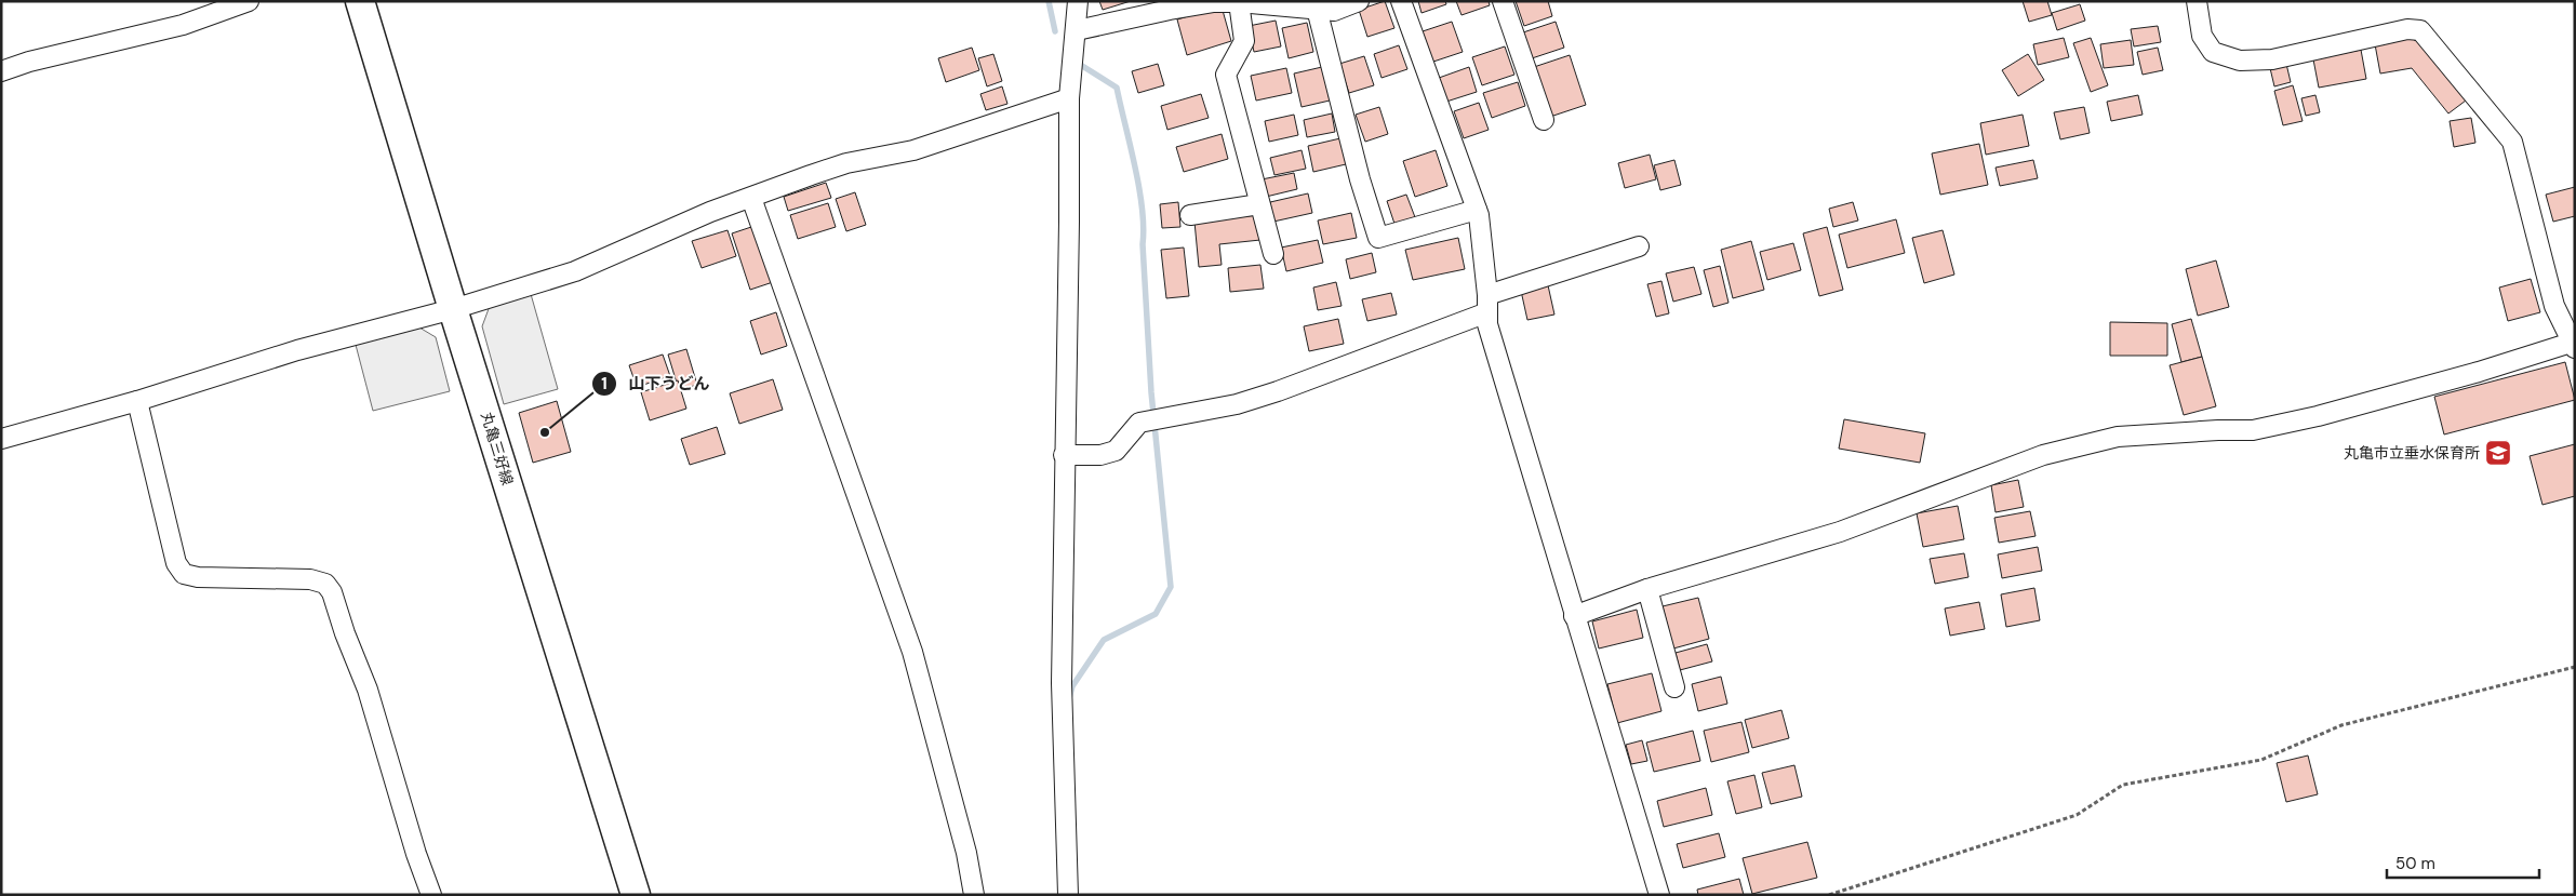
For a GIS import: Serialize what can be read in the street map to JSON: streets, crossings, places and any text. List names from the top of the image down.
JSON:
{
  "streets": {
    "main road": ["丸亀三好線"]
  },
  "places": {
    "other": ["山下うどん"],
    "school or university": ["丸亀市立垂水保育所"]
  },
  "scale_bar": "50 m"
}
